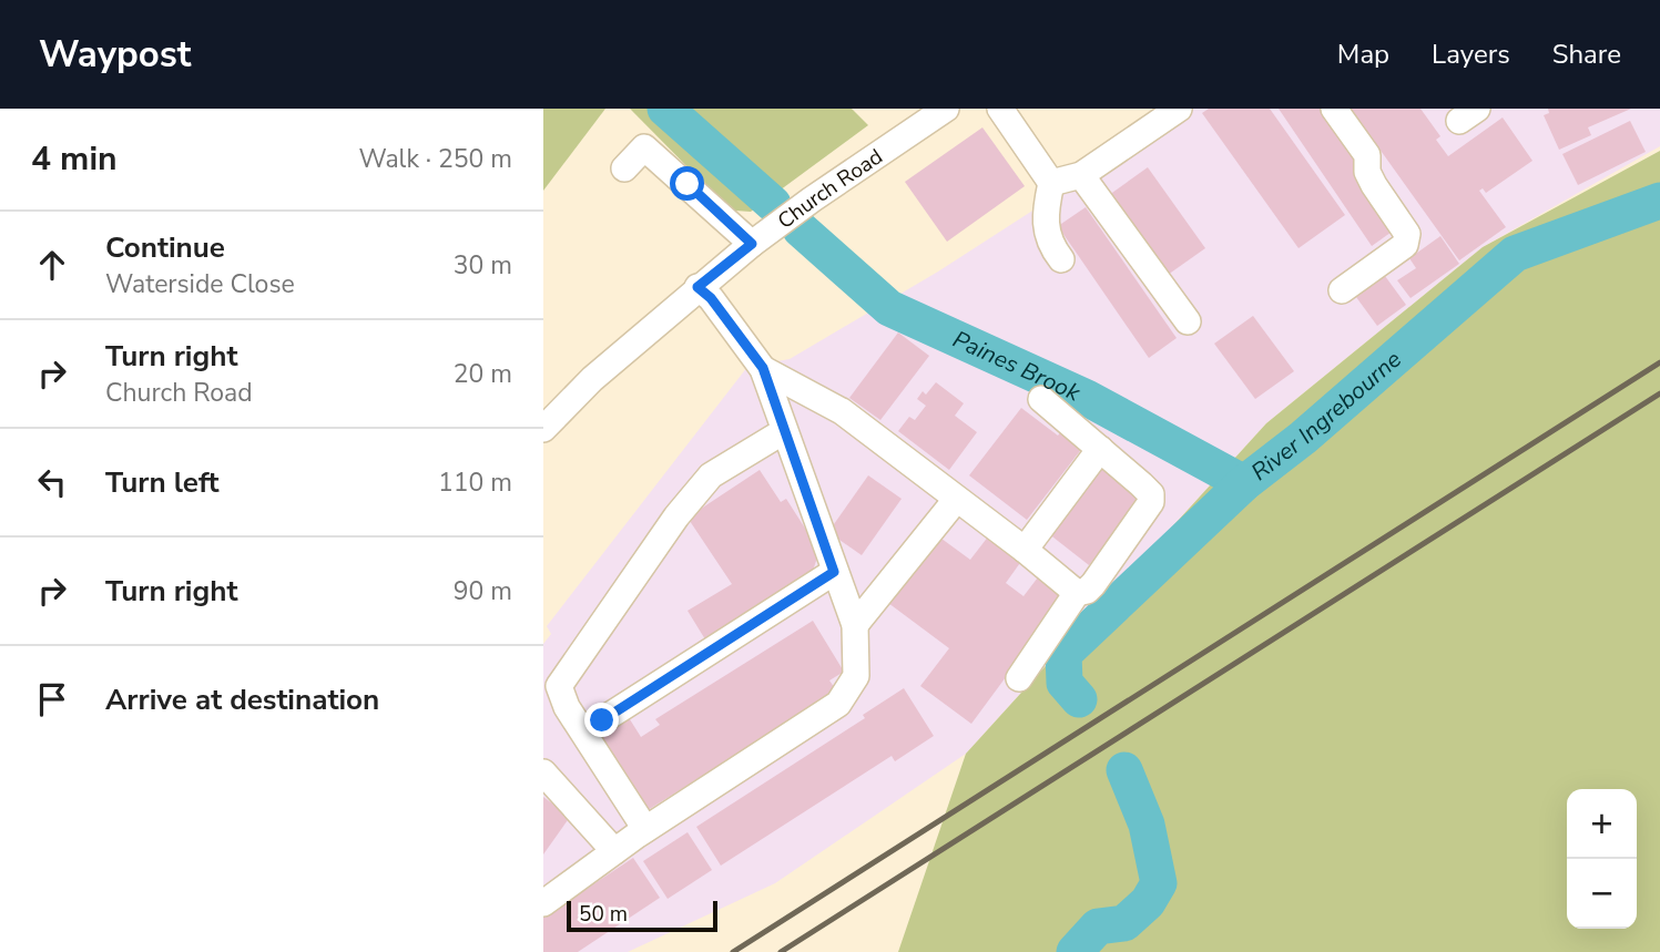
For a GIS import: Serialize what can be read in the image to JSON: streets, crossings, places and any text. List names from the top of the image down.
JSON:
{
  "streets": {
    "street": ["Church Road"]
  },
  "water": ["Paines Brook", "River Ingrebourne"],
  "scale_bar": "50 m",
  "page": {
    "header": "Waypost",
    "nav": ["Map", "Layers", "Share"],
    "heading": ["4 min", "Walk · 250 m"],
    "list": [
      ["Continue", "Waterside Close", "30 m"],
      ["Turn right", "Church Road", "20 m"],
      ["Turn left", "110 m"],
      ["Turn right", "90 m"],
      "Arrive at destination"
    ],
    "map_buttons": ["+", "−"],
    "scale": "50 m"
  }
}
